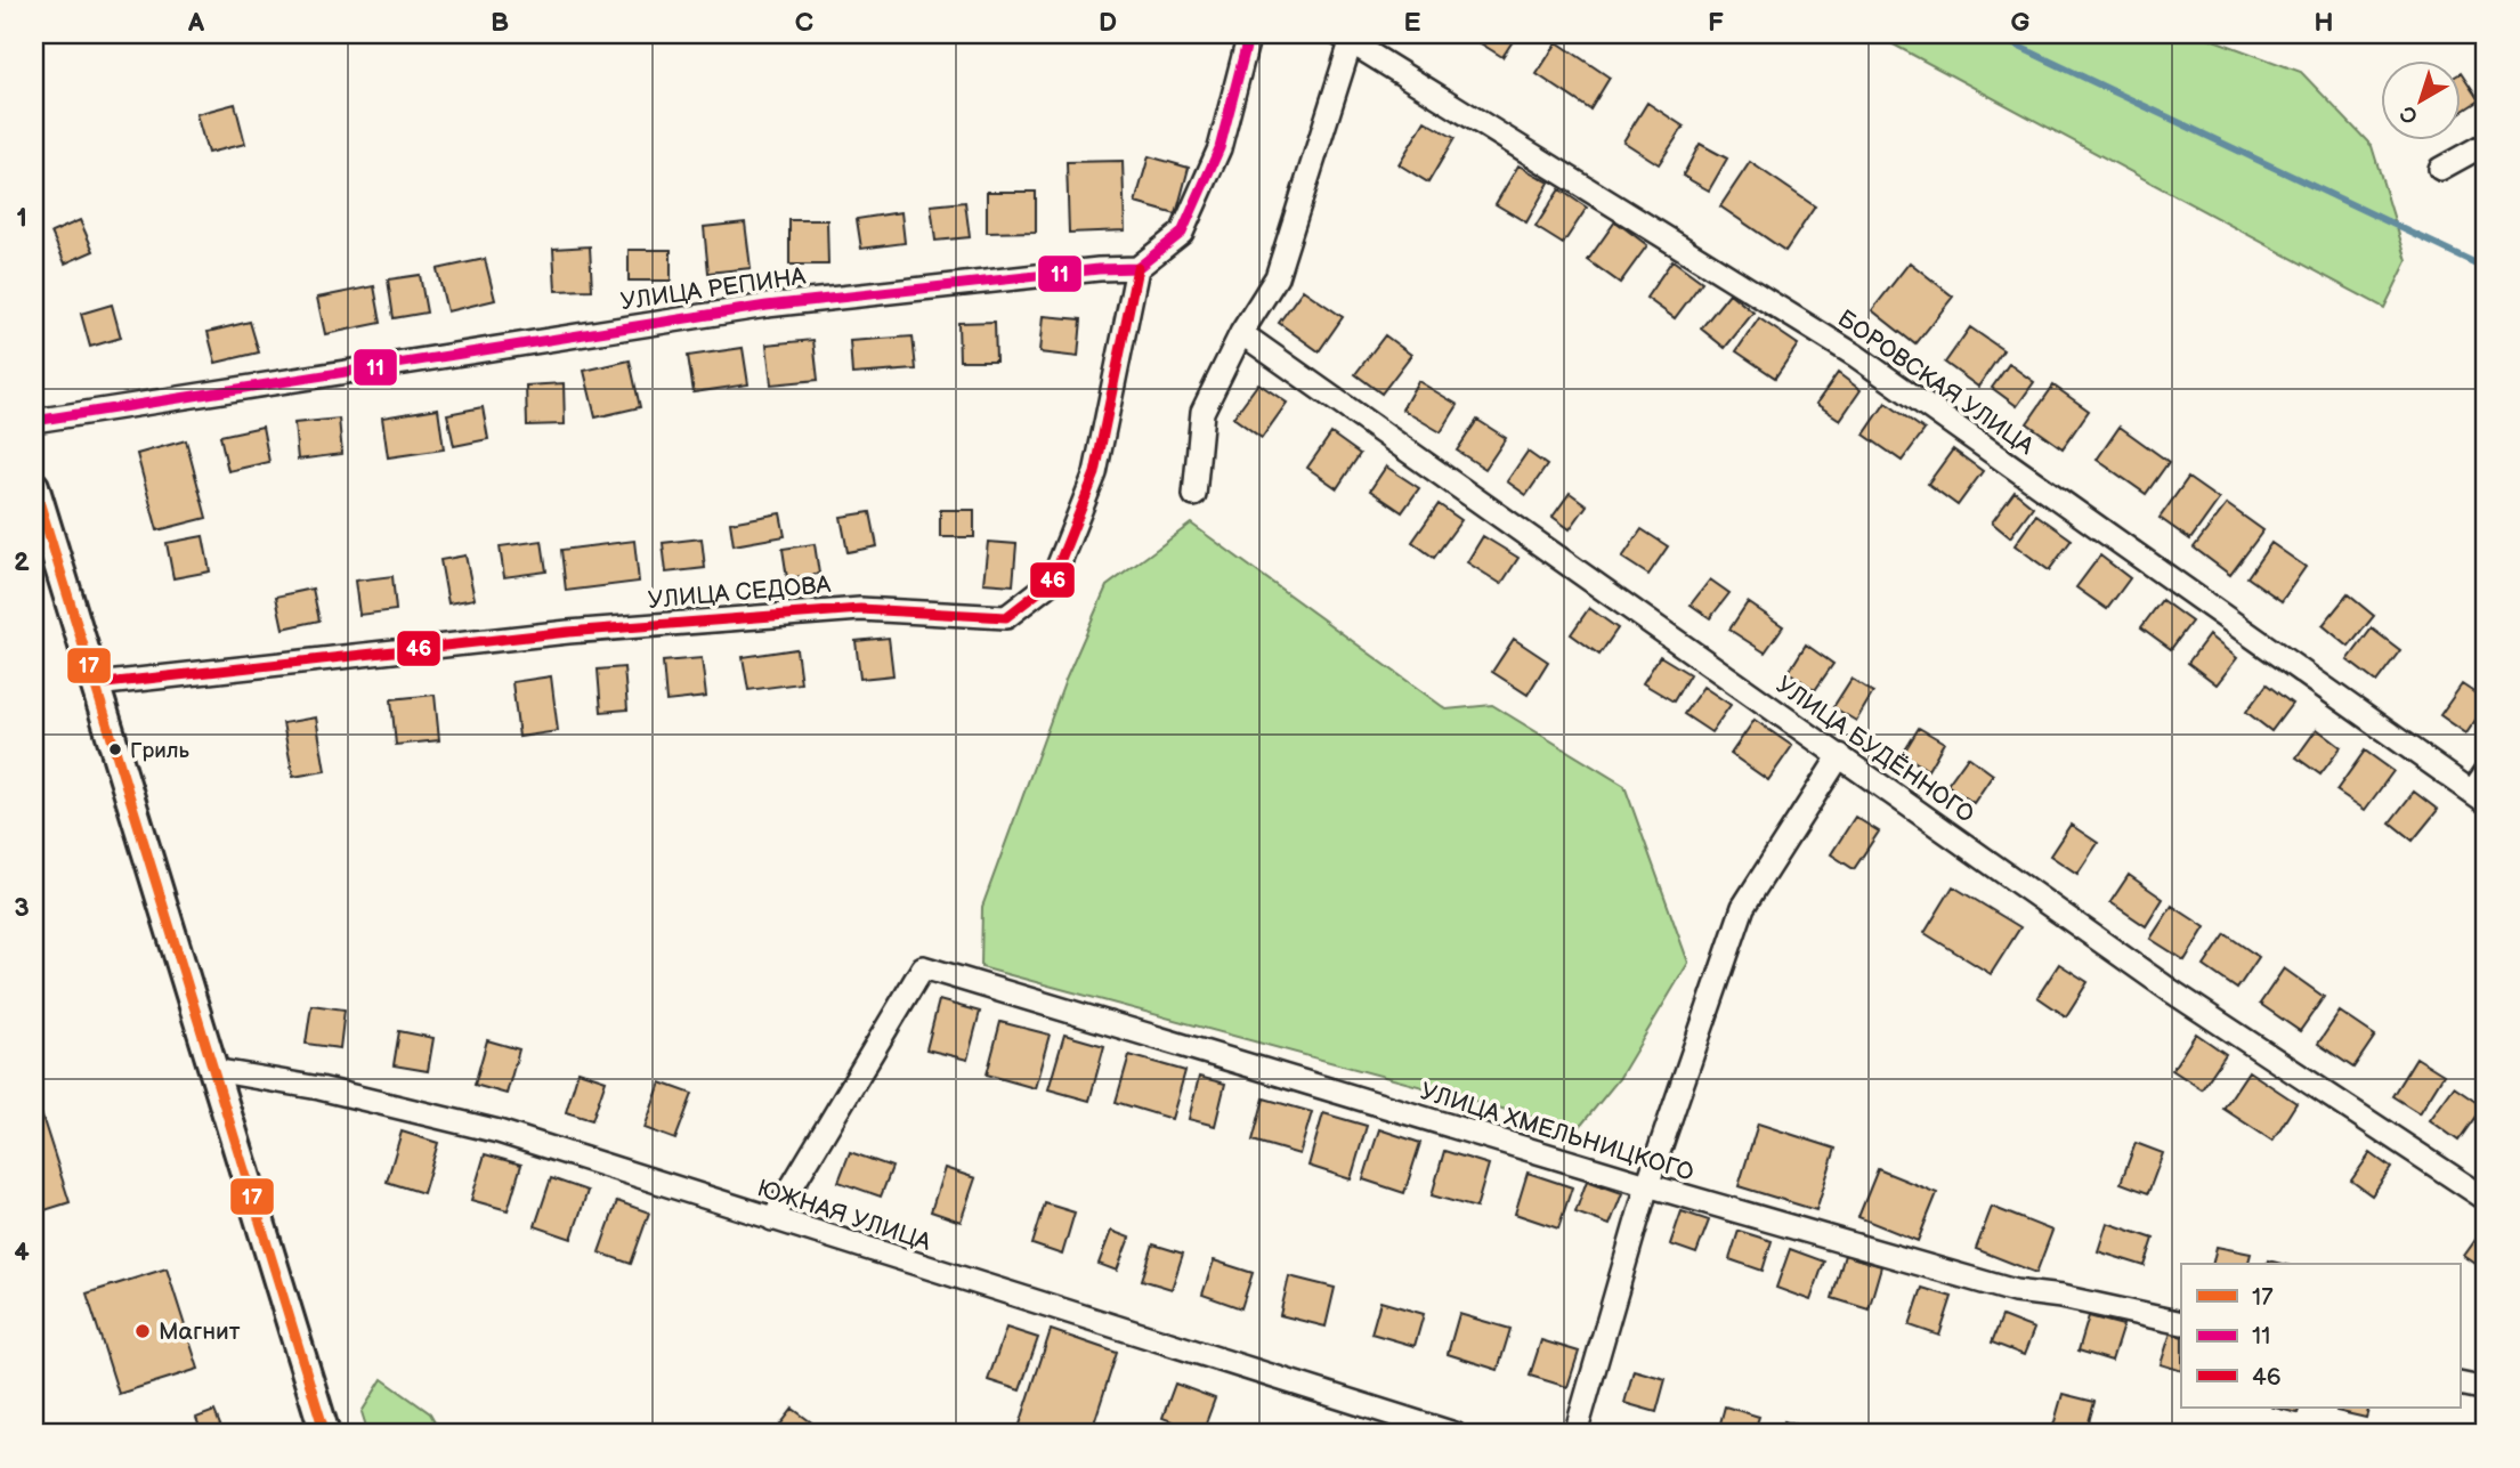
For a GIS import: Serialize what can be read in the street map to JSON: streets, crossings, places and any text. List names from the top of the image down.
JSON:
{
  "streets": {
    "street": [
      "УЛИЦА РЕПИНА",
      "БОРОВСКАЯ УЛИЦА",
      "УЛИЦА СЕДОВА",
      "УЛИЦА БУДЁННОГО",
      "УЛИЦА ХМЕЛЬНИЦКОГО",
      "ЮЖНАЯ УЛИЦА"
    ]
  },
  "crossings": [
    ["УЛИЦА РЕПИНА", "УЛИЦА СЕДОВА"],
    ["УЛИЦА ХМЕЛЬНИЦКОГО", "ЮЖНАЯ УЛИЦА"]
  ],
  "places": ["Гриль", "Магнит"],
  "lines": ["transit line 11", "transit line 46", "transit line 17"],
  "legend": ["17", "11", "46"],
  "north": "bottom left",
  "grid": {
    "columns": [
      "A",
      "B",
      "C",
      "D",
      "E",
      "F",
      "G",
      "H"
    ],
    "rows": [
      "1",
      "2",
      "3",
      "4"
    ]
  }
}
